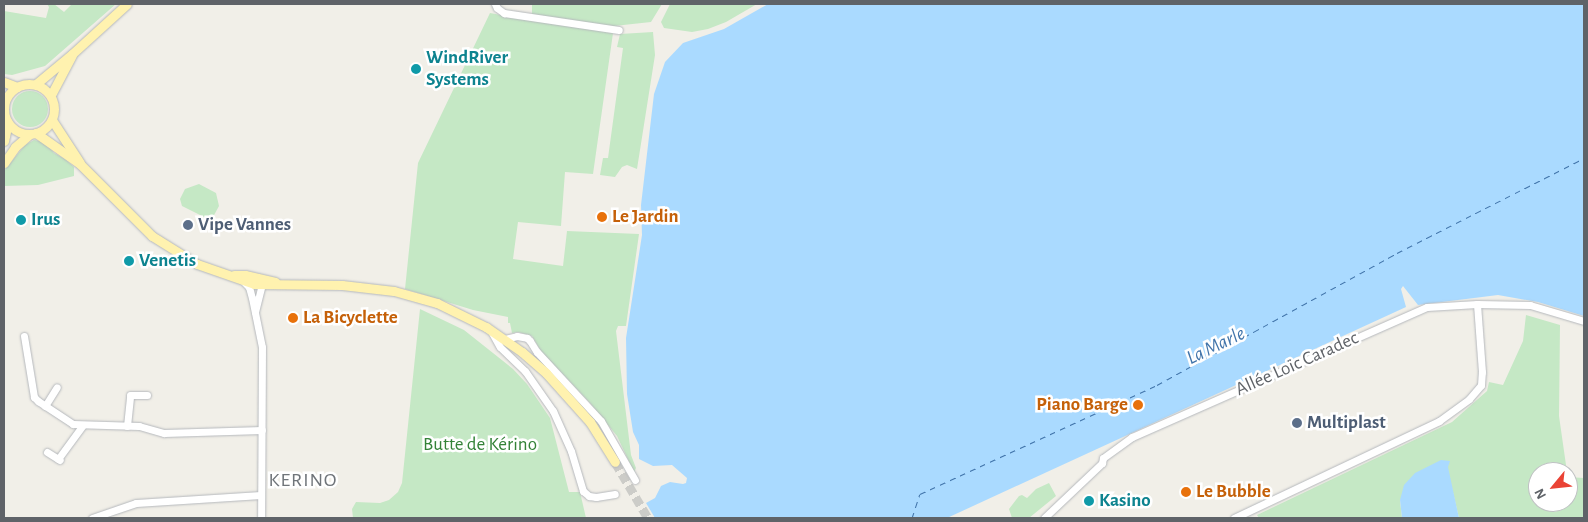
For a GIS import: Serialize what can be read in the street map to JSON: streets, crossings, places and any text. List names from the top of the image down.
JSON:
{
  "streets": {
    "street": ["Allée Loïc Caradec"]
  },
  "districts": ["KERINO"],
  "water": ["La Marle"],
  "parks": ["Butte de Kérino"],
  "places": [
    "WindRiver Systems",
    "Le Jardin",
    "Irus",
    "Vipe Vannes",
    "Venetis",
    "La Bicyclette",
    "Piano Barge",
    "Multiplast",
    "Le Bubble",
    "Kasino"
  ],
  "north": "bottom left"
}
